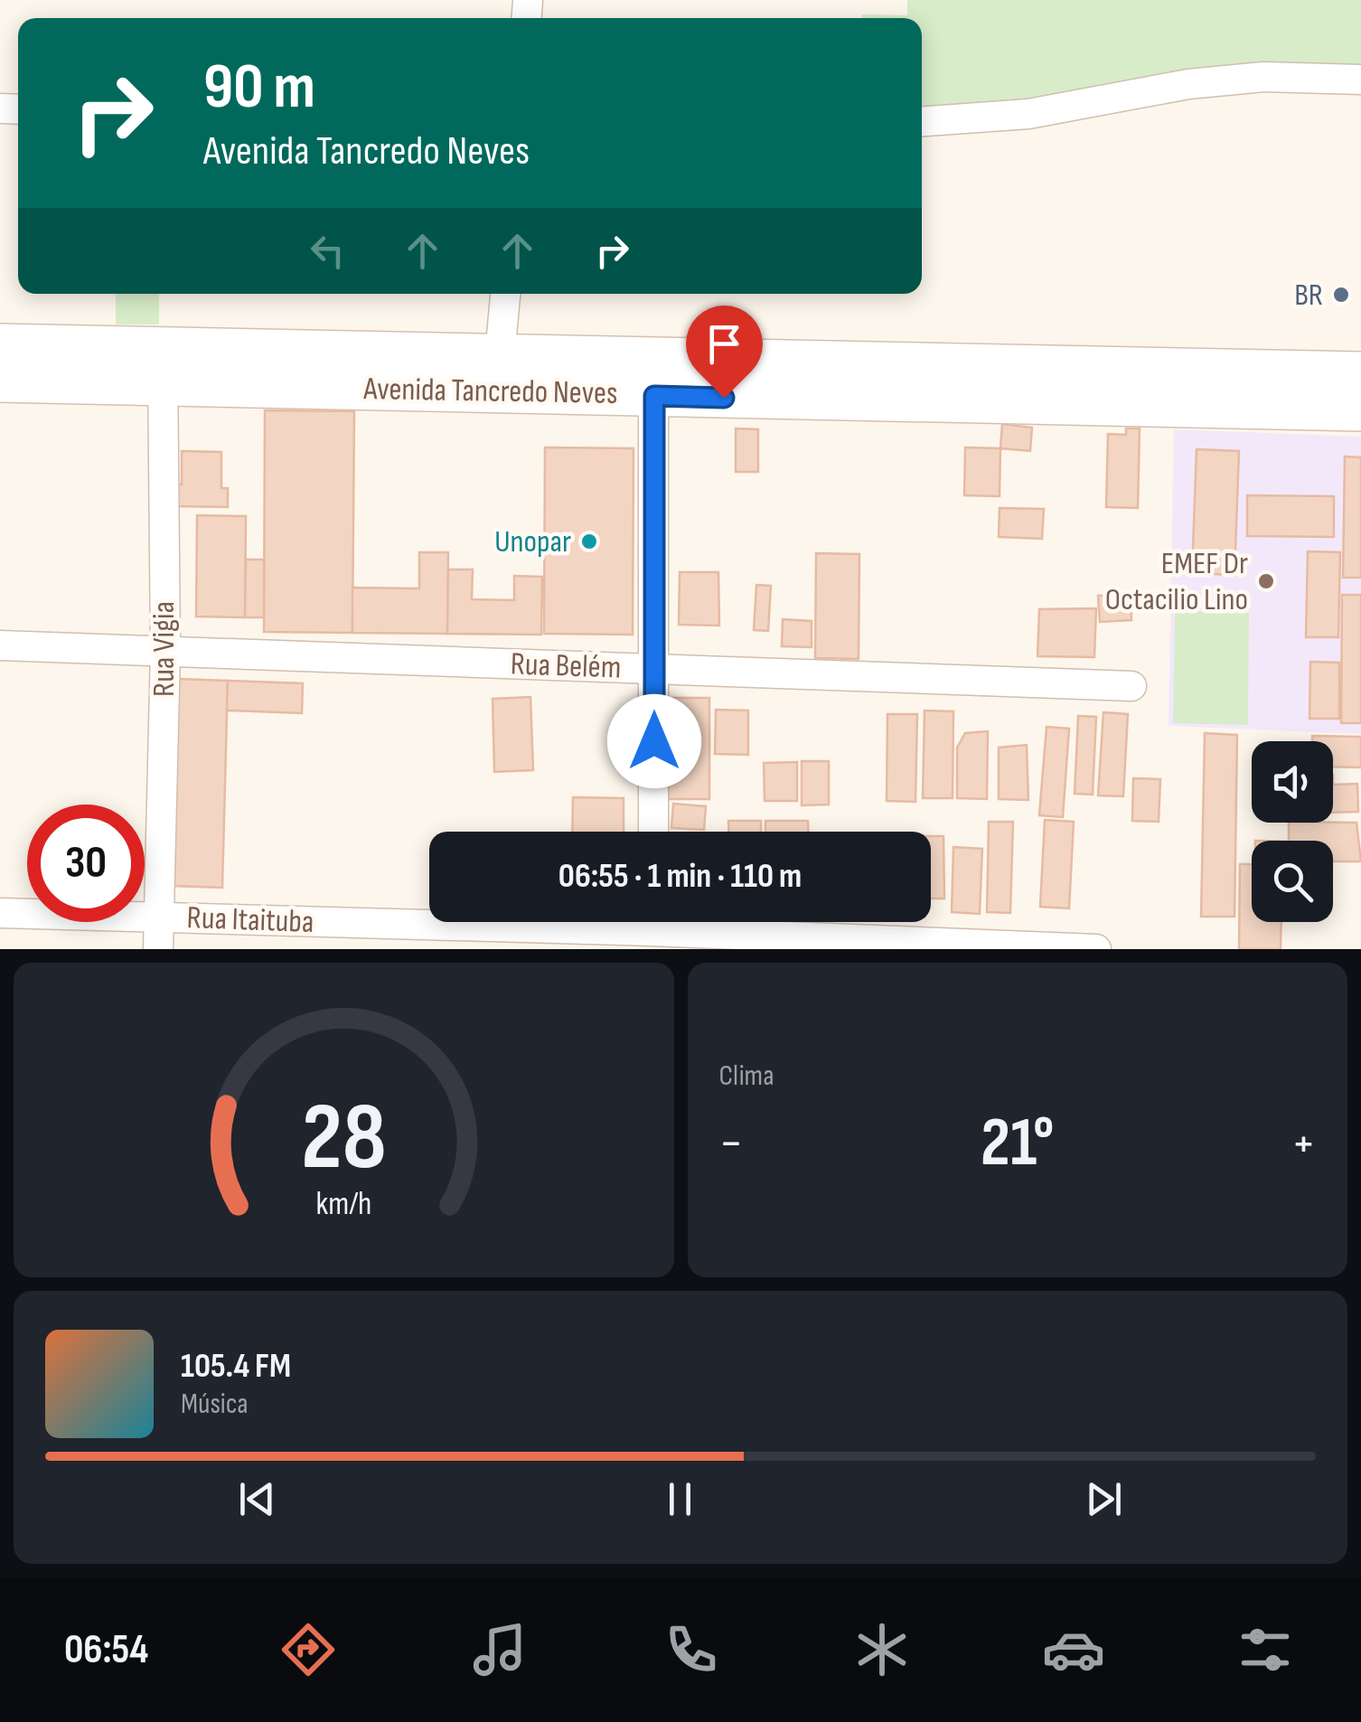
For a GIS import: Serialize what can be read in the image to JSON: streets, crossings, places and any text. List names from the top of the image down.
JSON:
{
  "streets": {
    "street": [
      "Avenida Tancredo Neves",
      "Rua Vigia",
      "Rua Belém",
      "Rua Itaituba"
    ]
  },
  "crossings": [
    ["Avenida Tancredo Neves", "Rua Vigia"],
    ["Rua Vigia", "Rua Belém"],
    ["Rua Vigia", "Rua Itaituba"]
  ],
  "places": ["BR", "Unopar", "EMEF Dr Octacilio Lino"],
  "page": {
    "turn": ["90 m", "Avenida Tancredo Neves"],
    "limit": "30",
    "trip": "06:55 · 1 min · 110 m",
    "tile": "Clima",
    "heat": ["−", "21°", "+"],
    "song": ["105.4 FM", "Música"],
    "tabs": "06:54",
    "gauge": ["28", "km/h"]
  }
}
